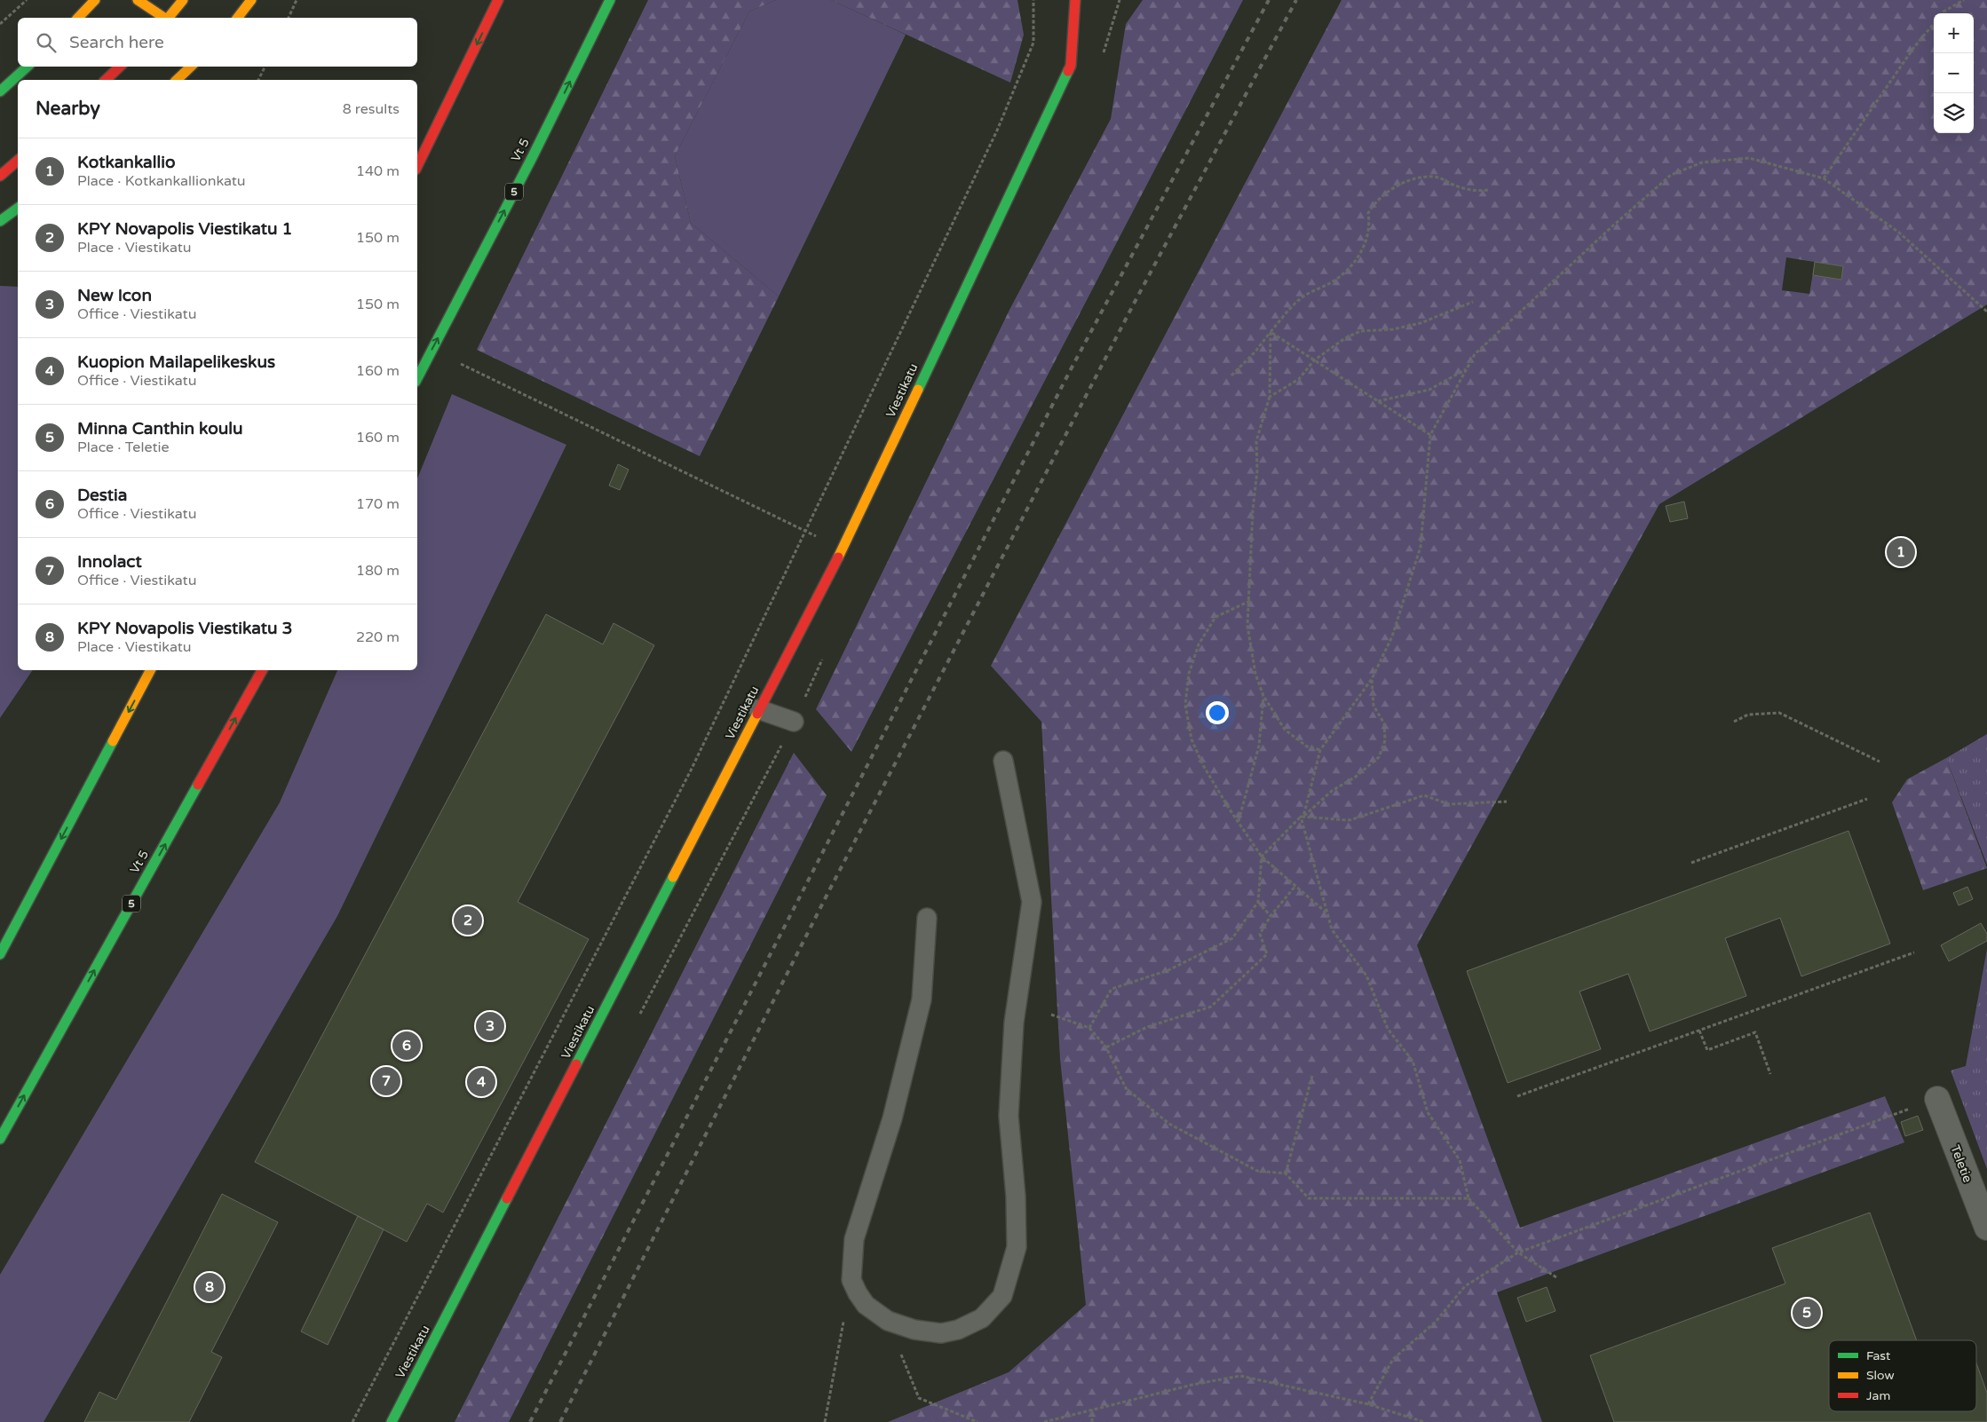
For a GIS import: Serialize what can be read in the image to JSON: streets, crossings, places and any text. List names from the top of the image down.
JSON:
{
  "streets": {
    "main road": ["Vt 5", "5", "Viestikatu"],
    "street": ["Teletie"]
  },
  "one_way": ["Vt 5"],
  "legend": ["Fast", "Slow", "Jam"],
  "page": {
    "map_buttons": ["+", "−"],
    "search": "Search here",
    "heading": ["Nearby", "8 results"],
    "list": [
      {
        "mark": "1",
        "name": "Kotkankallio",
        "note": "Place · Kotkankallionkatu",
        "value": "140 m"
      },
      {
        "mark": "2",
        "name": "KPY Novapolis Viestikatu 1",
        "note": "Place · Viestikatu",
        "value": "150 m"
      },
      {
        "mark": "3",
        "name": "New Icon",
        "note": "Office · Viestikatu",
        "value": "150 m"
      },
      {
        "mark": "4",
        "name": "Kuopion Mailapelikeskus",
        "note": "Office · Viestikatu",
        "value": "160 m"
      },
      {
        "mark": "5",
        "name": "Minna Canthin koulu",
        "note": "Place · Teletie",
        "value": "160 m"
      },
      {
        "mark": "6",
        "name": "Destia",
        "note": "Office · Viestikatu",
        "value": "170 m"
      },
      {
        "mark": "7",
        "name": "Innolact",
        "note": "Office · Viestikatu",
        "value": "180 m"
      },
      {
        "mark": "8",
        "name": "KPY Novapolis Viestikatu 3",
        "note": "Place · Viestikatu",
        "value": "220 m"
      }
    ],
    "pins": [
      "1",
      "2",
      "3",
      "6",
      "7",
      "4",
      "8",
      "5"
    ]
  }
}
